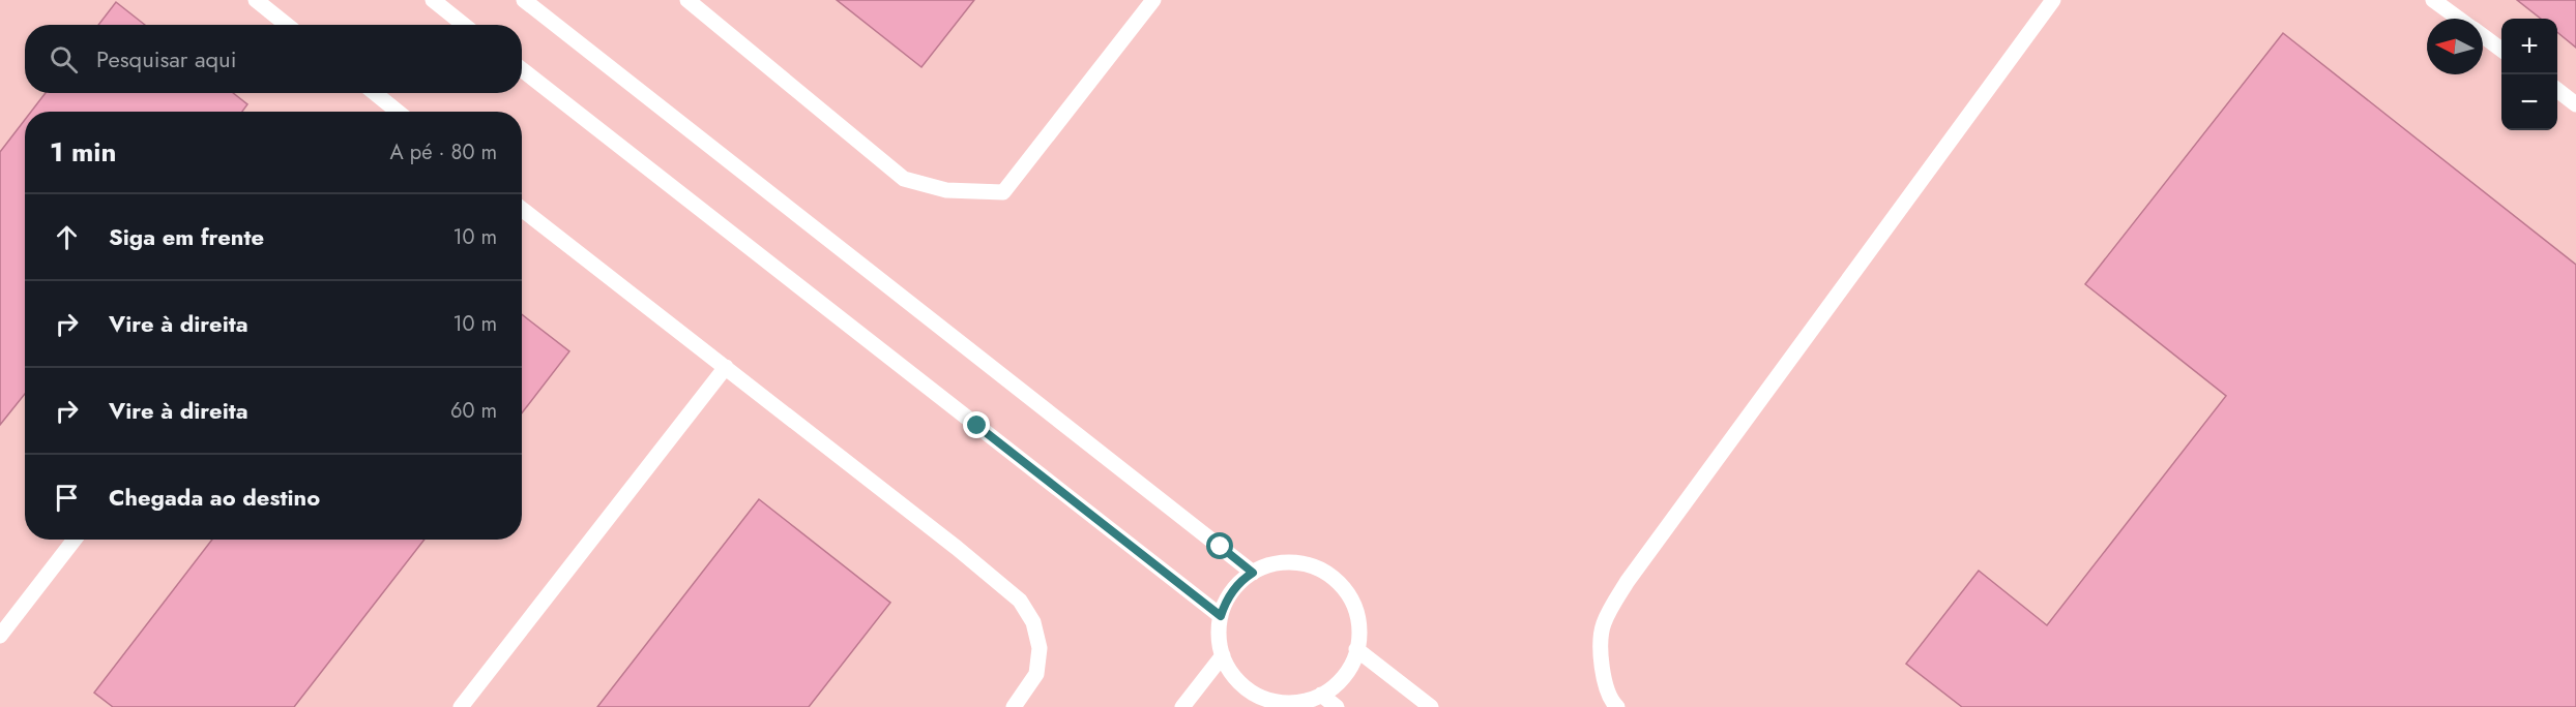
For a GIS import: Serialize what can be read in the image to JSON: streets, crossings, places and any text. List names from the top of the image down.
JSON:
{
  "north": "left",
  "page": {
    "map_buttons": ["+", "−"],
    "search": "Pesquisar aqui",
    "heading": ["1 min", "A pé · 80 m"],
    "list": [
      ["Siga em frente", "10 m"],
      ["Vire à direita", "10 m"],
      ["Vire à direita", "60 m"],
      "Chegada ao destino"
    ]
  }
}
